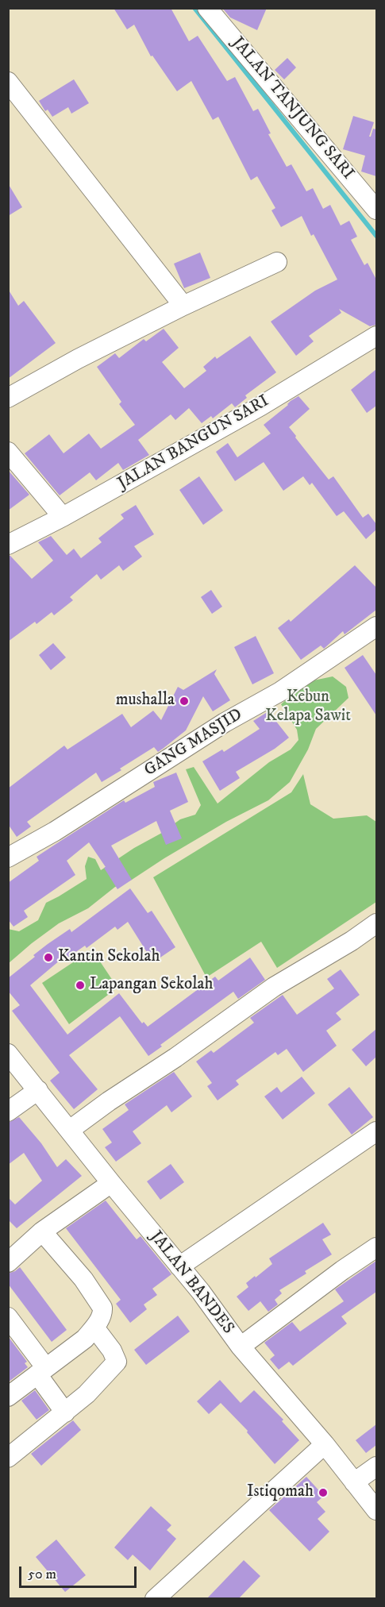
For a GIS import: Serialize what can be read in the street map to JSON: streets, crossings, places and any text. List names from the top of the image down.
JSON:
{
  "streets": {
    "street": [
      "JALAN TANJUNG SARI",
      "JALAN BANGUN SARI",
      "GANG MASJID",
      "JALAN BANDES"
    ]
  },
  "parks": ["Kebun Kelapa Sawit"],
  "places": [
    "mushalla",
    "Kantin Sekolah",
    "Lapangan Sekolah",
    "Istiqomah"
  ],
  "scale_bar": "50 m"
}
